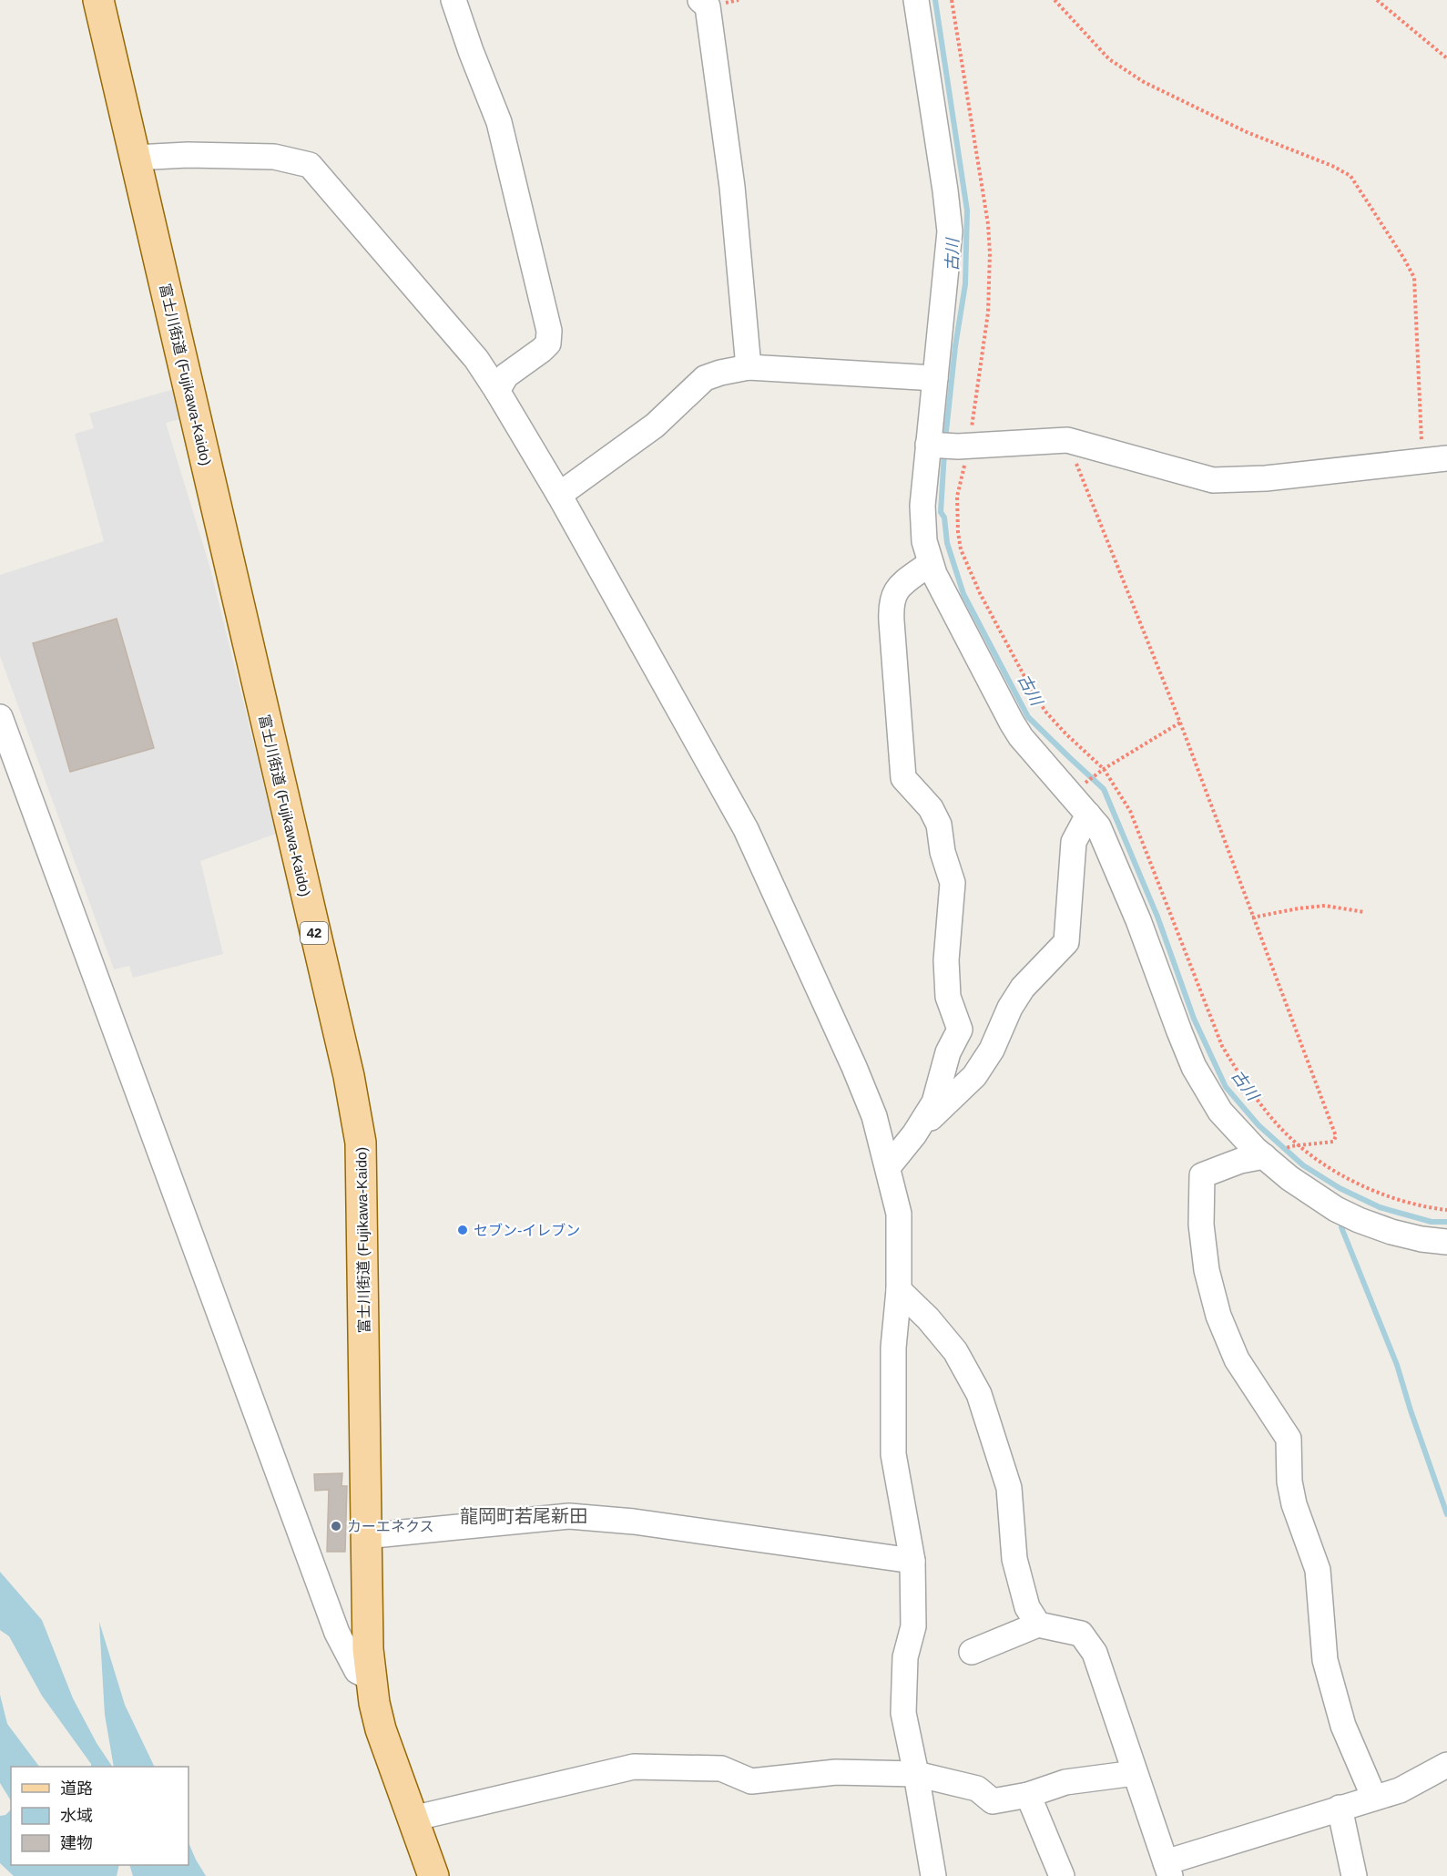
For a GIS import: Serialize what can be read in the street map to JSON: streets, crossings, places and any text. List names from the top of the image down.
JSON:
{
  "streets": {
    "main road": ["富士川街道 (Fujikawa-Kaido)", "42"]
  },
  "districts": ["龍岡町若尾新田"],
  "water": ["古川"],
  "places": ["セブン-イレブン", "カーエネクス"],
  "legend": ["道路", "水域", "建物"]
}
